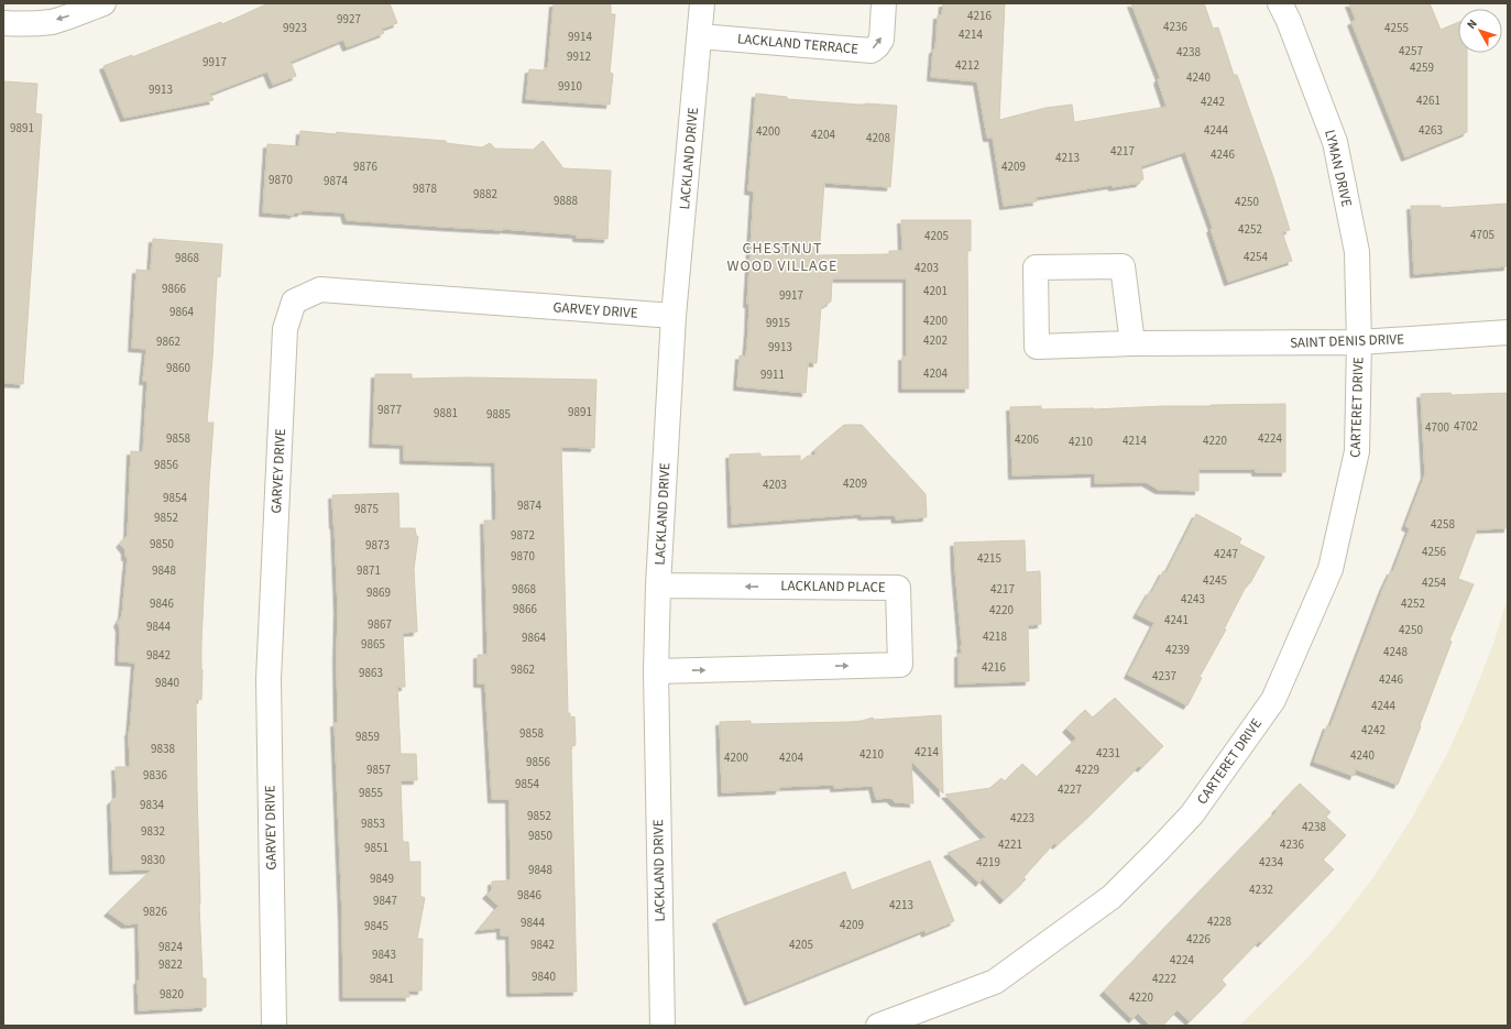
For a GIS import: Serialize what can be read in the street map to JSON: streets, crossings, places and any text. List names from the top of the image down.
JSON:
{
  "streets": {
    "street": [
      "LACKLAND TERRACE",
      "LACKLAND DRIVE",
      "LYMAN DRIVE",
      "GARVEY DRIVE",
      "SAINT DENIS DRIVE",
      "CARTERET DRIVE",
      "LACKLAND PLACE"
    ]
  },
  "crossings": [
    ["LACKLAND TERRACE", "LACKLAND DRIVE"],
    ["LACKLAND DRIVE", "GARVEY DRIVE"],
    ["LACKLAND DRIVE", "LACKLAND PLACE"],
    ["LYMAN DRIVE", "SAINT DENIS DRIVE"],
    ["LYMAN DRIVE", "CARTERET DRIVE"],
    ["SAINT DENIS DRIVE", "CARTERET DRIVE"]
  ],
  "one_way": ["LACKLAND TERRACE"],
  "districts": ["CHESTNUT WOOD VILLAGE"],
  "house_numbers": [
    "4216",
    "9927",
    "4236",
    "9923",
    "4255",
    "4214",
    "9914",
    "4257",
    "4238",
    "9912",
    "9917",
    "4212",
    "4259",
    "4240",
    "9910",
    "9913",
    "4261",
    "4242",
    "9891",
    "4244",
    "4263",
    "4200",
    "4204",
    "4208",
    "4217",
    "4246",
    "4213",
    "9876",
    "4209",
    "9870",
    "9874",
    "9878",
    "9882",
    "9888",
    "4250",
    "4252",
    "4705",
    "4205",
    "4254",
    "9868",
    "4203",
    "9866",
    "4201",
    "9917",
    "9864",
    "4200",
    "9915",
    "4202",
    "9862",
    "9913",
    "9860",
    "4204",
    "9911",
    "9877",
    "9891",
    "9881",
    "9885",
    "4702",
    "4700",
    "9858",
    "4224",
    "4206",
    "4214",
    "4220",
    "4210",
    "9856",
    "4209",
    "4203",
    "9854",
    "9874",
    "9875",
    "9852",
    "4258",
    "9872",
    "9850",
    "9873",
    "4256",
    "4247",
    "9870",
    "4215",
    "9848",
    "9871",
    "4245",
    "4254",
    "9868",
    "4217",
    "9869",
    "4243",
    "9846",
    "4252",
    "9866",
    "4220",
    "4241",
    "9867",
    "9844",
    "4250",
    "4218",
    "9864",
    "9865",
    "4239",
    "4248",
    "9842",
    "4216",
    "9862",
    "9863",
    "4237",
    "4246",
    "9840",
    "4244",
    "4242",
    "9858",
    "9859",
    "9838",
    "4214",
    "4231",
    "4210",
    "4240",
    "4200",
    "4204",
    "9856",
    "9857",
    "4229",
    "9836",
    "9854",
    "4227",
    "9855",
    "9834",
    "9852",
    "4223",
    "9853",
    "4238",
    "9832",
    "9850",
    "4221",
    "4236",
    "9851",
    "9830",
    "4219",
    "4234",
    "9848",
    "9849",
    "4232",
    "9846",
    "9847",
    "4213",
    "9826",
    "4228",
    "9844",
    "4209",
    "9845",
    "4226",
    "9842",
    "4205",
    "9824",
    "9843",
    "4224",
    "9822",
    "9840",
    "9841",
    "4222",
    "9820",
    "4220"
  ],
  "north": "top left"
}
